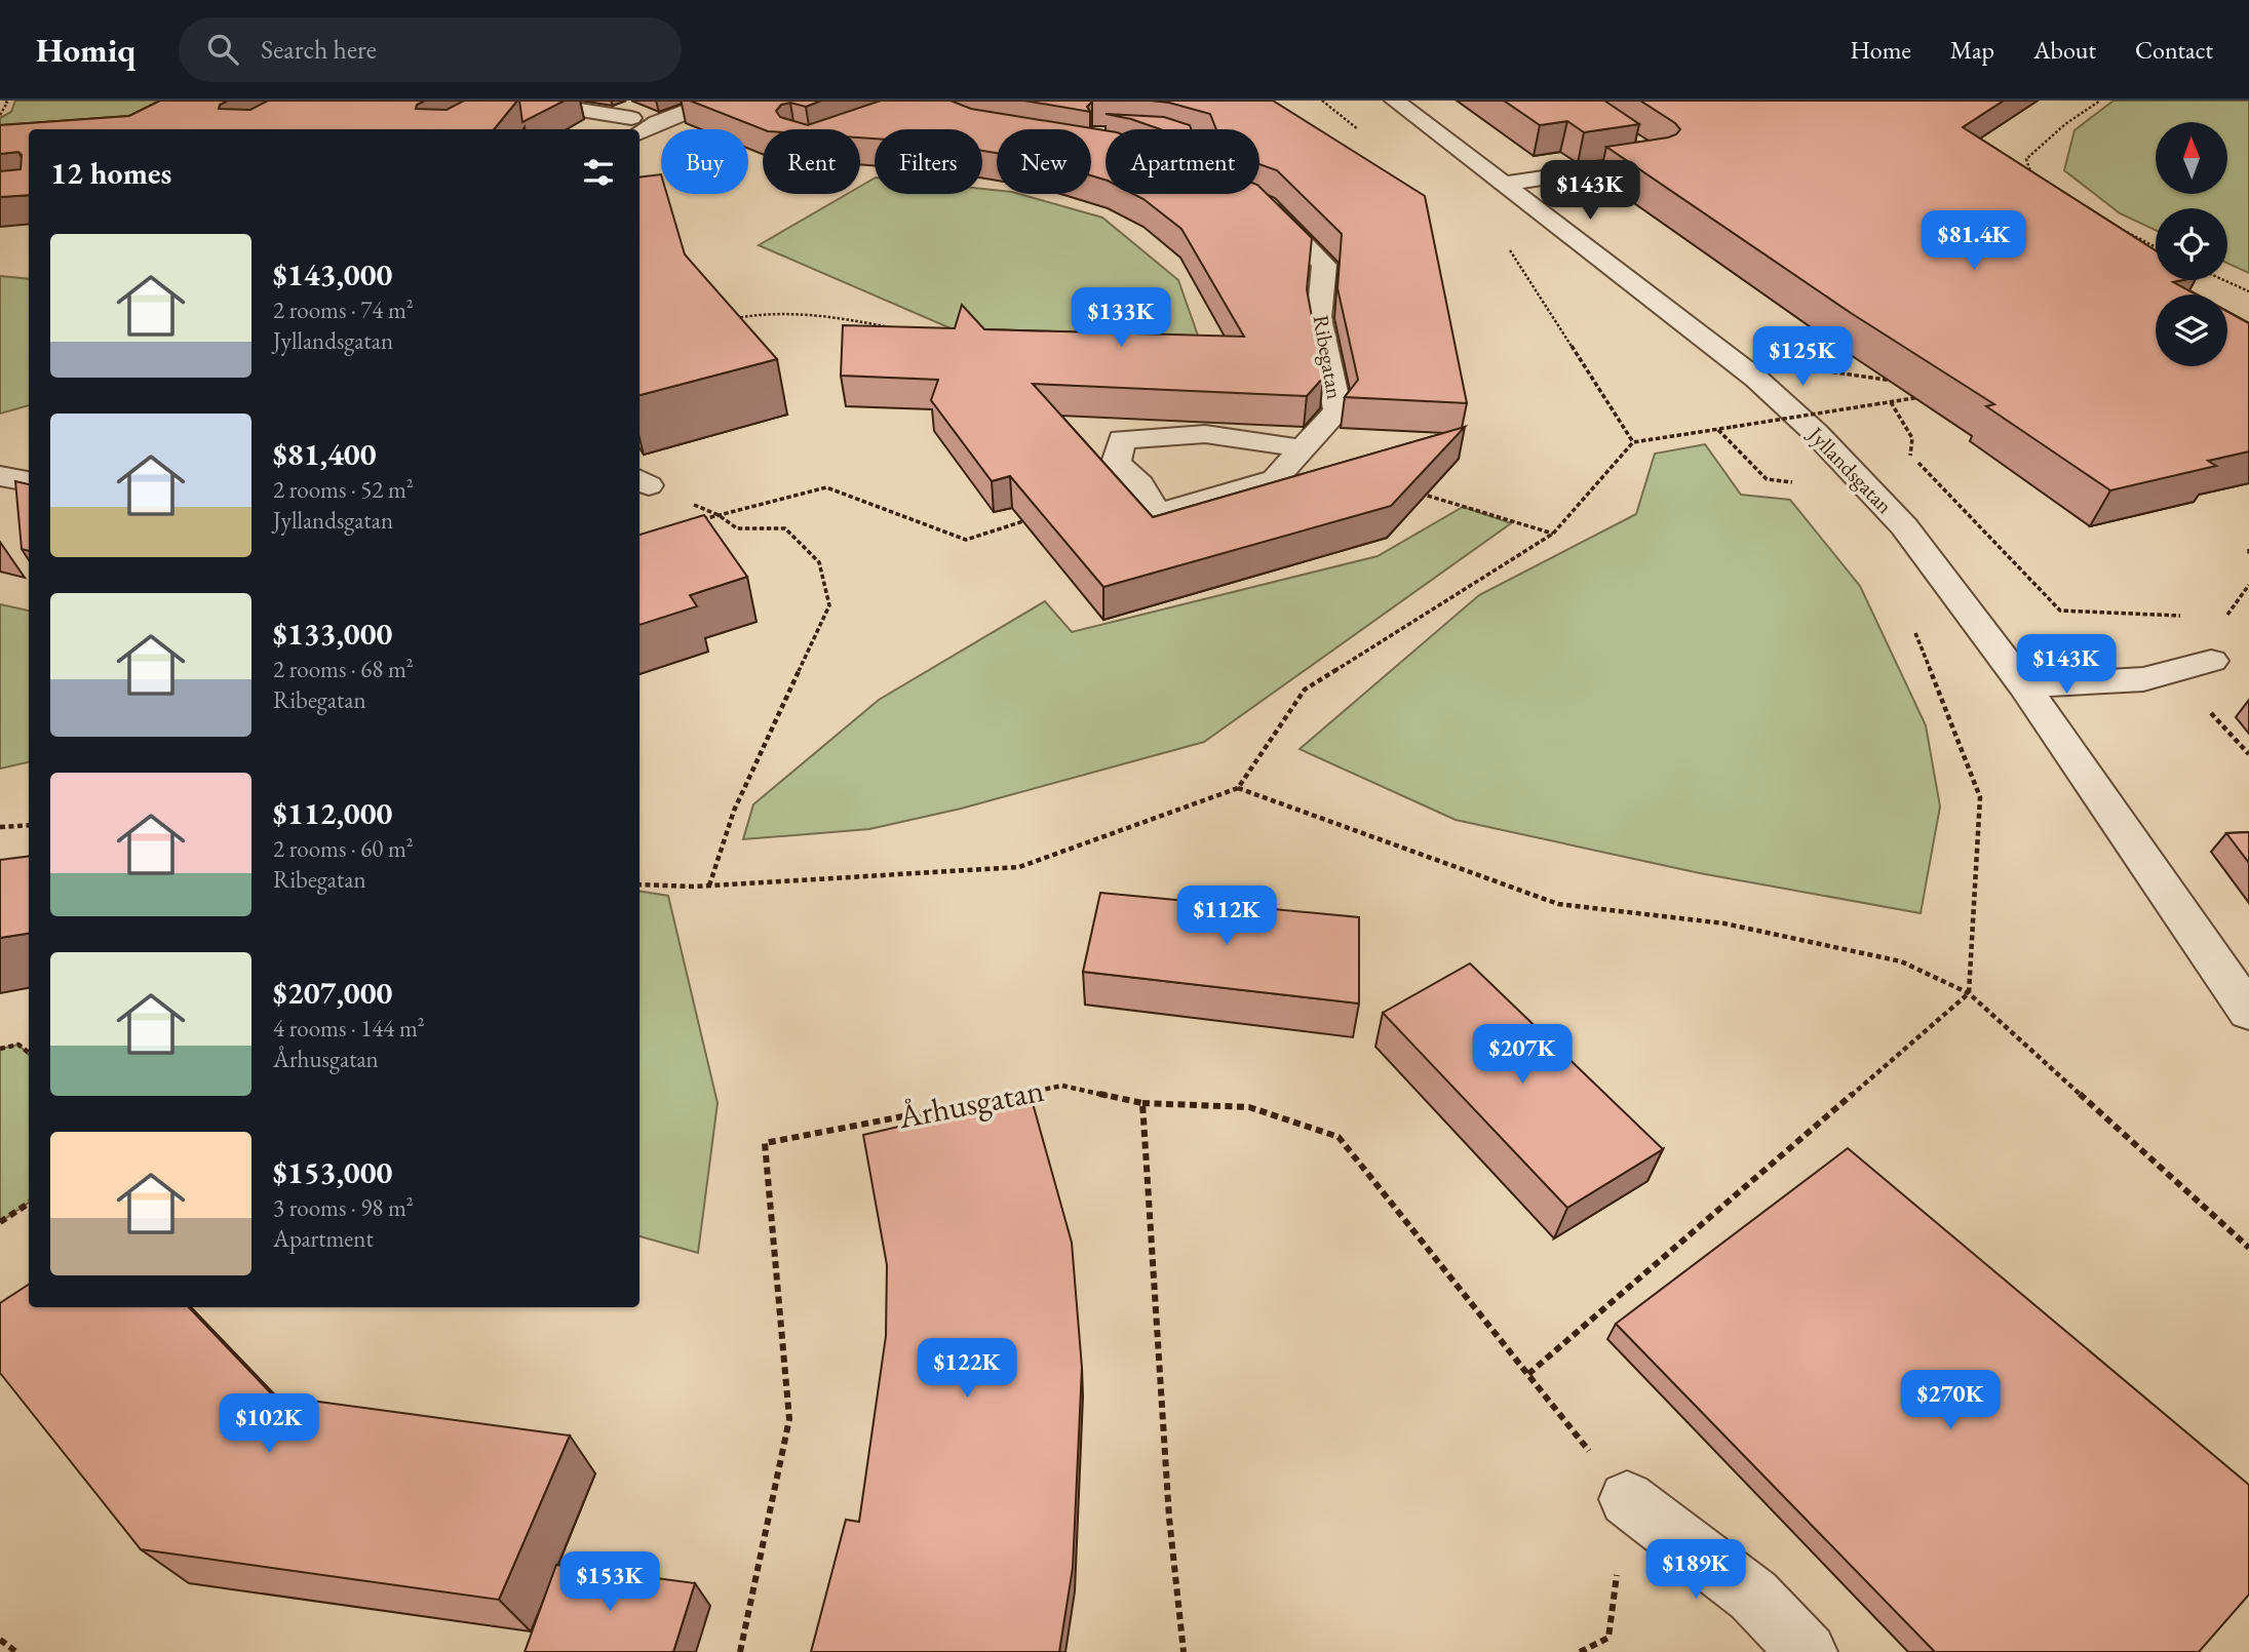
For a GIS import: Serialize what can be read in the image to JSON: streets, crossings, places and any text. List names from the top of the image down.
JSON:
{
  "streets": {
    "street": ["Ribegatan", "Jyllandsgatan"],
    "path": ["Århusgatan"]
  },
  "north": "top",
  "page": {
    "header": "Homiq",
    "search": "Search here",
    "nav": [
      "Home",
      "Map",
      "About",
      "Contact"
    ],
    "chip": [
      "Buy",
      "Rent",
      "Filters",
      "New",
      "Apartment"
    ],
    "heading": "12 homes",
    "price": [
      "$143K",
      "$81.4K",
      "$133K",
      "$125K",
      "$143K",
      "$112K",
      "$207K",
      "$122K",
      "$270K",
      "$102K",
      "$189K",
      "$153K"
    ],
    "list": [
      {
        "name": "$143,000",
        "note": "2 rooms · 74 m² · Jyllandsgatan"
      },
      {
        "name": "$81,400",
        "note": "2 rooms · 52 m² · Jyllandsgatan"
      },
      {
        "name": "$133,000",
        "note": "2 rooms · 68 m² · Ribegatan"
      },
      {
        "name": "$112,000",
        "note": "2 rooms · 60 m² · Ribegatan"
      },
      {
        "name": "$207,000",
        "note": "4 rooms · 144 m² · Århusgatan"
      },
      {
        "name": "$153,000",
        "note": "3 rooms · 98 m² · Apartment"
      }
    ]
  }
}
